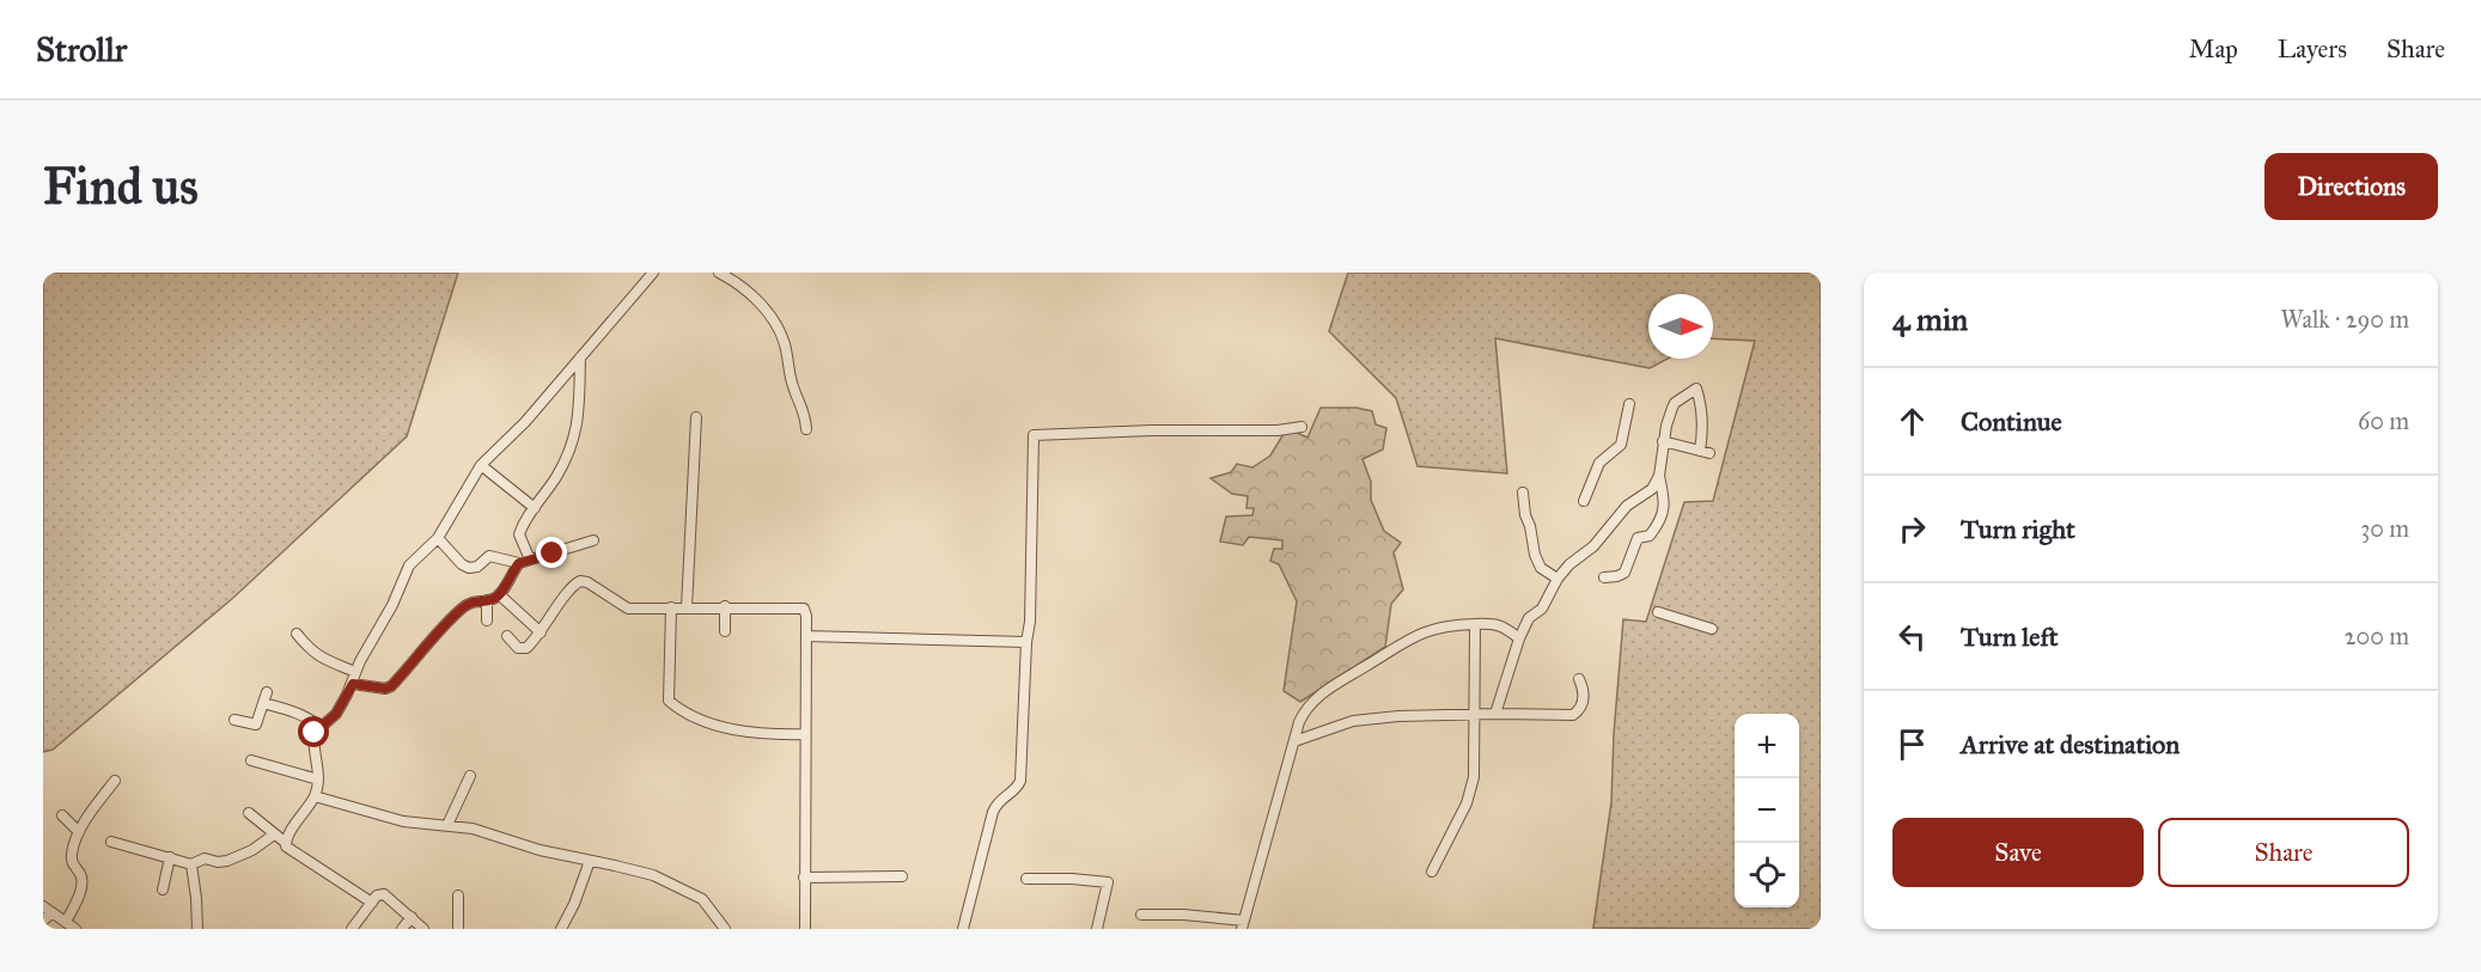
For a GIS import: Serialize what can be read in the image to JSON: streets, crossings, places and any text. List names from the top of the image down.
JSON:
{
  "north": "right",
  "page": {
    "header": "Strollr",
    "nav": ["Map", "Layers", "Share"],
    "buttons": [
      "Directions",
      ["Save", "Share"]
    ],
    "title": "Find us",
    "heading": ["4 min", "Walk · 290 m"],
    "list": [
      ["Continue", "60 m"],
      ["Turn right", "30 m"],
      ["Turn left", "200 m"],
      "Arrive at destination"
    ],
    "map_buttons": ["+", "−"]
  }
}
